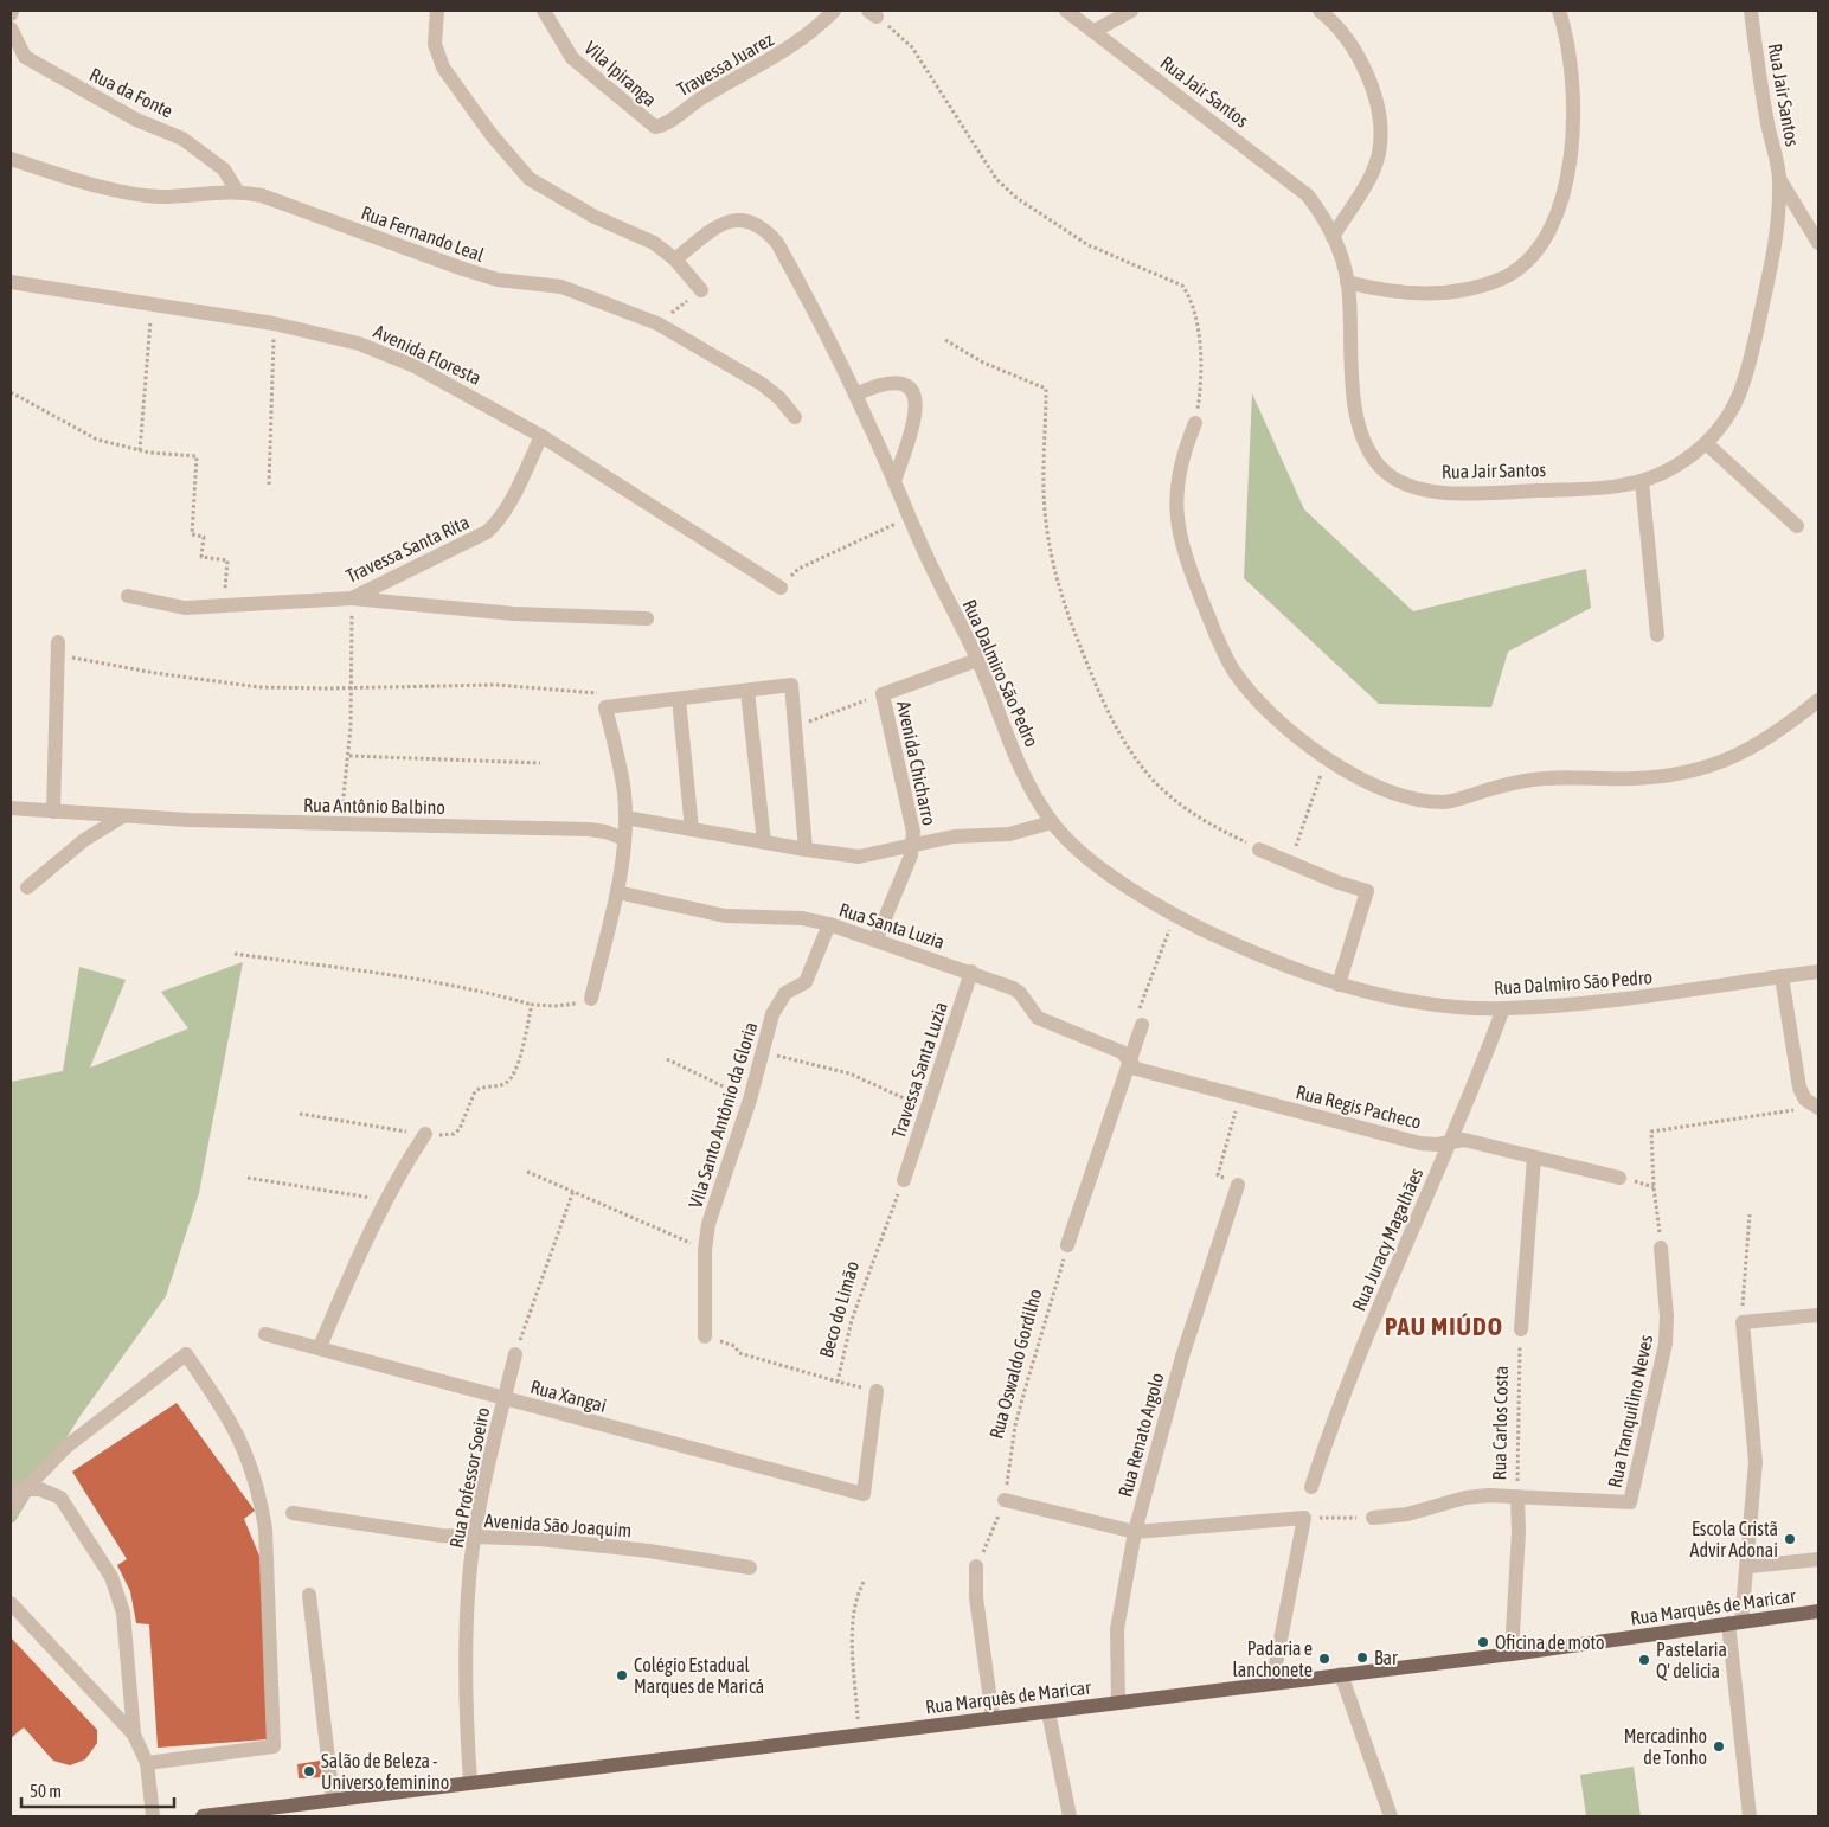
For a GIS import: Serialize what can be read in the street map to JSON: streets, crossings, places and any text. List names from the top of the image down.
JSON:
{
  "streets": {
    "main road": ["Rua Marquês de Maricar"],
    "street": [
      "Travessa Juarez",
      "Vila Ipiranga",
      "Rua Jair Santos",
      "Rua da Fonte",
      "Rua Fernando Leal",
      "Avenida Floresta",
      "Travessa Santa Rita",
      "Rua Dalmiro São Pedro",
      "Avenida Chicharro",
      "Rua Antônio Balbino",
      "Rua Santa Luzia",
      "Travessa Santa Luzia",
      "Rua Regis Pacheco",
      "Vila Santo Antônio da Gloria",
      "Rua Juracy Magalhães",
      "Rua Xangai",
      "Rua Tranquilino Neves",
      "Rua Carlos Costa",
      "Rua Renato Argolo",
      "Rua Professor Soeiro",
      "Avenida São Joaquim"
    ],
    "path": ["Beco do Limão", "Rua Oswaldo Gordilho"]
  },
  "crossings": [
    ["Travessa Juarez", "Vila Ipiranga"],
    ["Rua da Fonte", "Rua Fernando Leal"],
    ["Avenida Floresta", "Travessa Santa Rita"],
    ["Rua Dalmiro São Pedro", "Rua Juracy Magalhães"],
    ["Avenida Chicharro", "Rua Santa Luzia"],
    ["Rua Santa Luzia", "Travessa Santa Luzia"],
    ["Rua Santa Luzia", "Rua Regis Pacheco"],
    ["Rua Santa Luzia", "Vila Santo Antônio da Gloria"],
    ["Travessa Santa Luzia", "Beco do Limão"],
    ["Rua Regis Pacheco", "Rua Juracy Magalhães"],
    ["Beco do Limão", "Rua Xangai"],
    ["Rua Xangai", "Rua Professor Soeiro"],
    ["Rua Tranquilino Neves", "Rua Carlos Costa"],
    ["Rua Carlos Costa", "Rua Marquês de Maricar"],
    ["Rua Renato Argolo", "Rua Marquês de Maricar"],
    ["Rua Professor Soeiro", "Avenida São Joaquim"],
    ["Rua Professor Soeiro", "Rua Marquês de Maricar"]
  ],
  "districts": ["PAU MIÚDO"],
  "places": [
    "Escola Cristã Advir Adonai",
    "Oficina de moto",
    "Bar",
    "Padaria e lanchonete",
    "Pastelaria Q' delicia",
    "Colégio Estadual Marques de Maricá",
    "Mercadinho de Tonho",
    "Salão de Beleza - Universo feminino"
  ],
  "scale_bar": "50 m"
}
